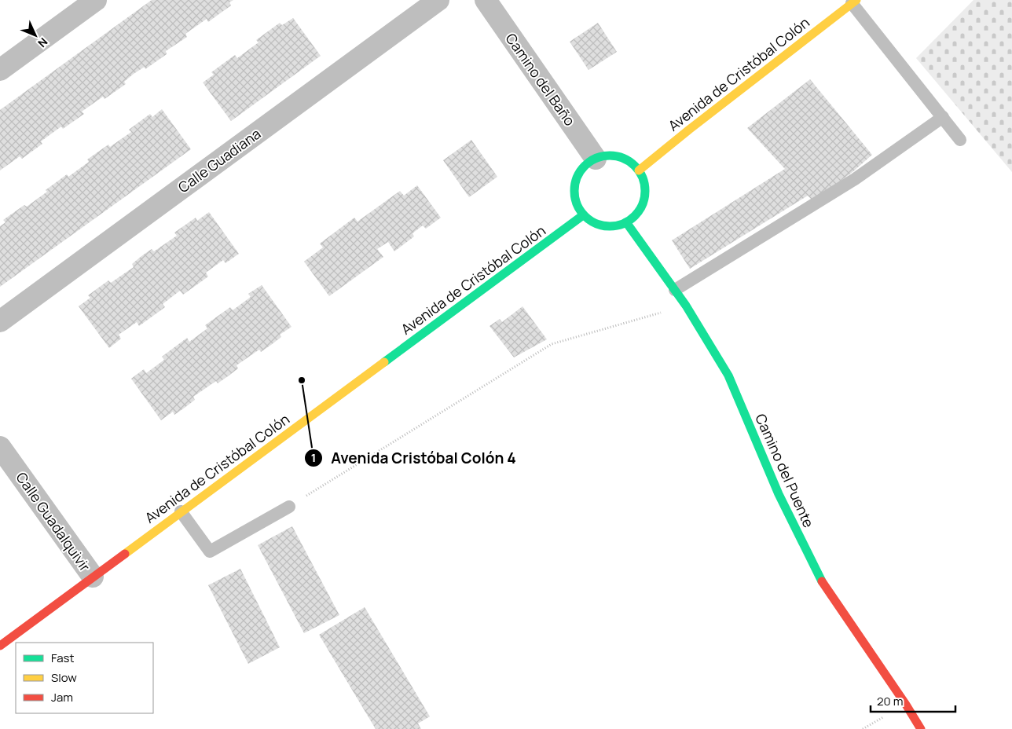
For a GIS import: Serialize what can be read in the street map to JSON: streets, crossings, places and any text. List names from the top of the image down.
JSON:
{
  "streets": {
    "main road": ["Avenida de Cristóbal Colón", "Camino del Puente"],
    "street": ["Camino del Baño", "Calle Guadiana", "Calle Guadalquivir"]
  },
  "crossings": [
    ["Avenida de Cristóbal Colón", "Camino del Baño"],
    ["Avenida de Cristóbal Colón", "Camino del Puente"],
    ["Avenida de Cristóbal Colón", "Calle Guadalquivir"],
    ["Camino del Baño", "Camino del Puente"]
  ],
  "places": ["Avenida Cristóbal Colón 4"],
  "legend": ["Fast", "Slow", "Jam"],
  "scale_bar": "20 m",
  "north": "bottom right"
}
